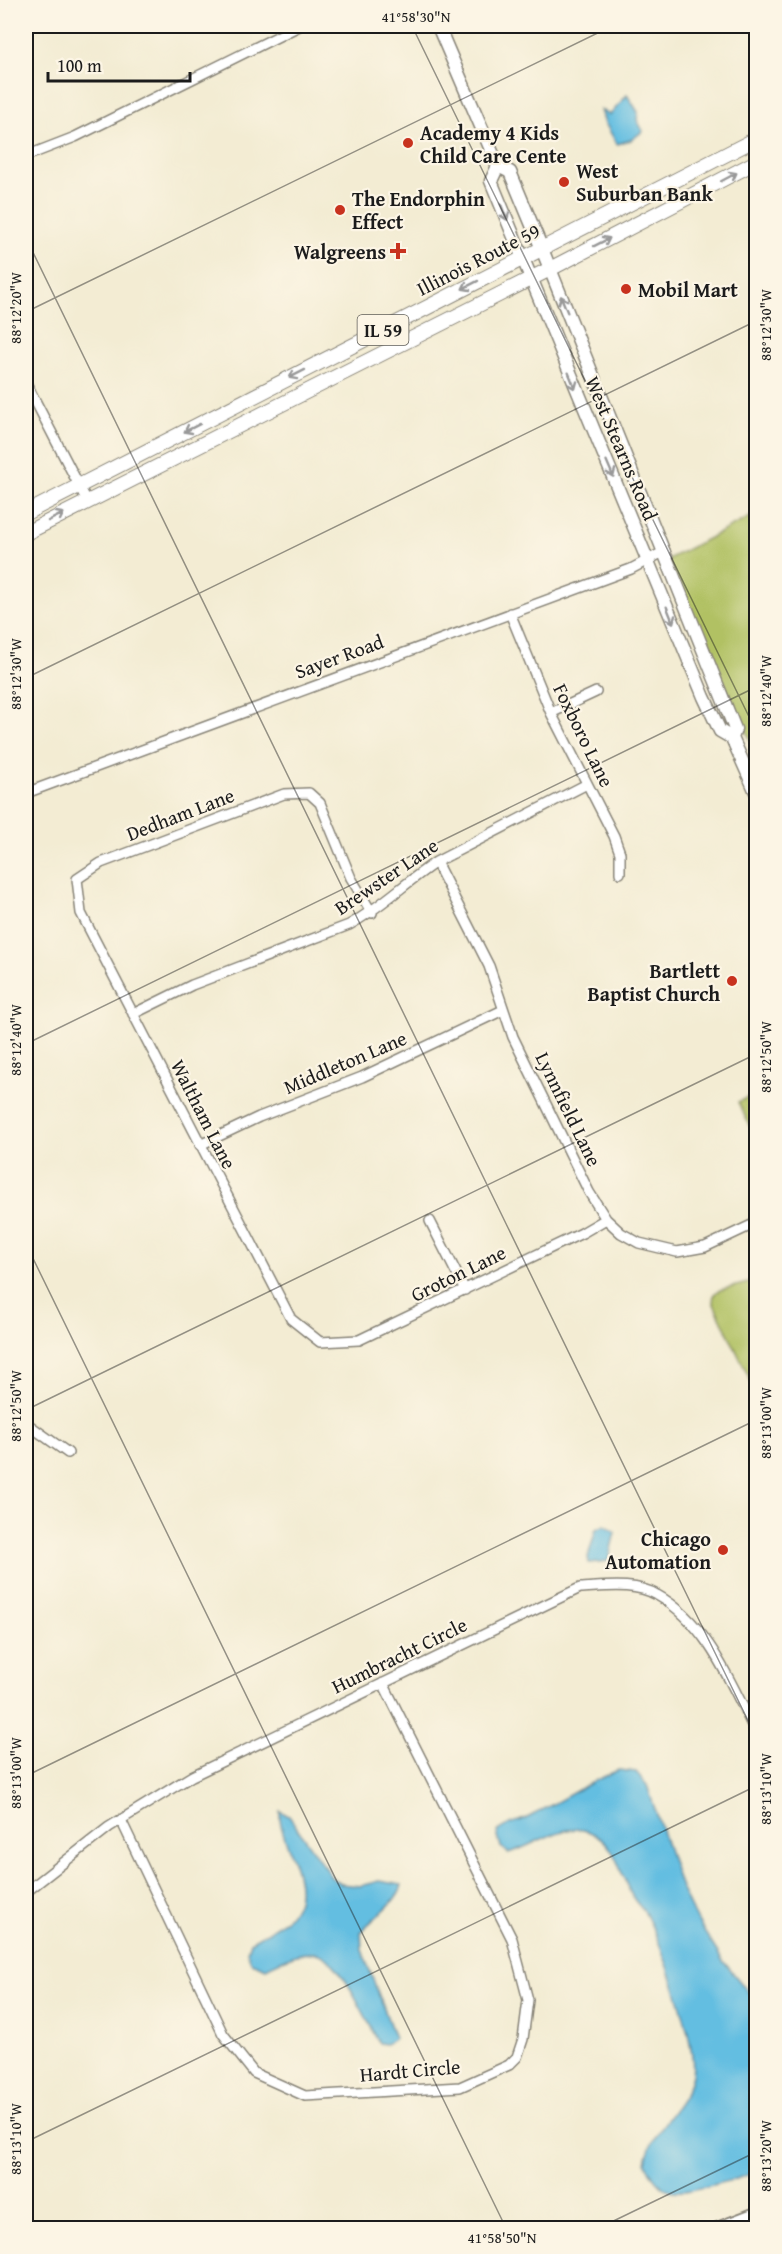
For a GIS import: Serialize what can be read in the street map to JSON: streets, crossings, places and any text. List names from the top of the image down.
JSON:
{
  "streets": {
    "main road": ["Illinois Route 59", "IL 59", "West Stearns Road"],
    "street": [
      "Sayer Road",
      "Foxboro Lane",
      "Dedham Lane",
      "Brewster Lane",
      "Middleton Lane",
      "Lynnfield Lane",
      "Waltham Lane",
      "Groton Lane",
      "Humbracht Circle",
      "Hardt Circle"
    ]
  },
  "crossings": [
    ["Illinois Route 59", "West Stearns Road"],
    ["West Stearns Road", "Sayer Road"],
    ["Sayer Road", "Foxboro Lane"],
    ["Foxboro Lane", "Brewster Lane"],
    ["Dedham Lane", "Brewster Lane"],
    ["Dedham Lane", "Waltham Lane"],
    ["Brewster Lane", "Lynnfield Lane"],
    ["Brewster Lane", "Waltham Lane"],
    ["Middleton Lane", "Lynnfield Lane"],
    ["Middleton Lane", "Waltham Lane"],
    ["Lynnfield Lane", "Groton Lane"],
    ["Waltham Lane", "Groton Lane"],
    ["Humbracht Circle", "Hardt Circle"]
  ],
  "places": {
    "other": [
      "Academy 4 Kids Child Care Cente",
      "West Suburban Bank",
      "The Endorphin Effect",
      "Mobil Mart",
      "Bartlett Baptist Church",
      "Chicago Automation"
    ],
    "health": ["Walgreens"]
  },
  "scale_bar": "100 m",
  "coordinates": [
    "41°58'30\"N",
    "88°12'20\"W",
    "88°12'30\"W",
    "88°12'40\"W",
    "88°12'50\"W",
    "88°13'00\"W",
    "88°13'10\"W",
    "88°13'20\"W",
    "41°58'50\"N"
  ]
}
